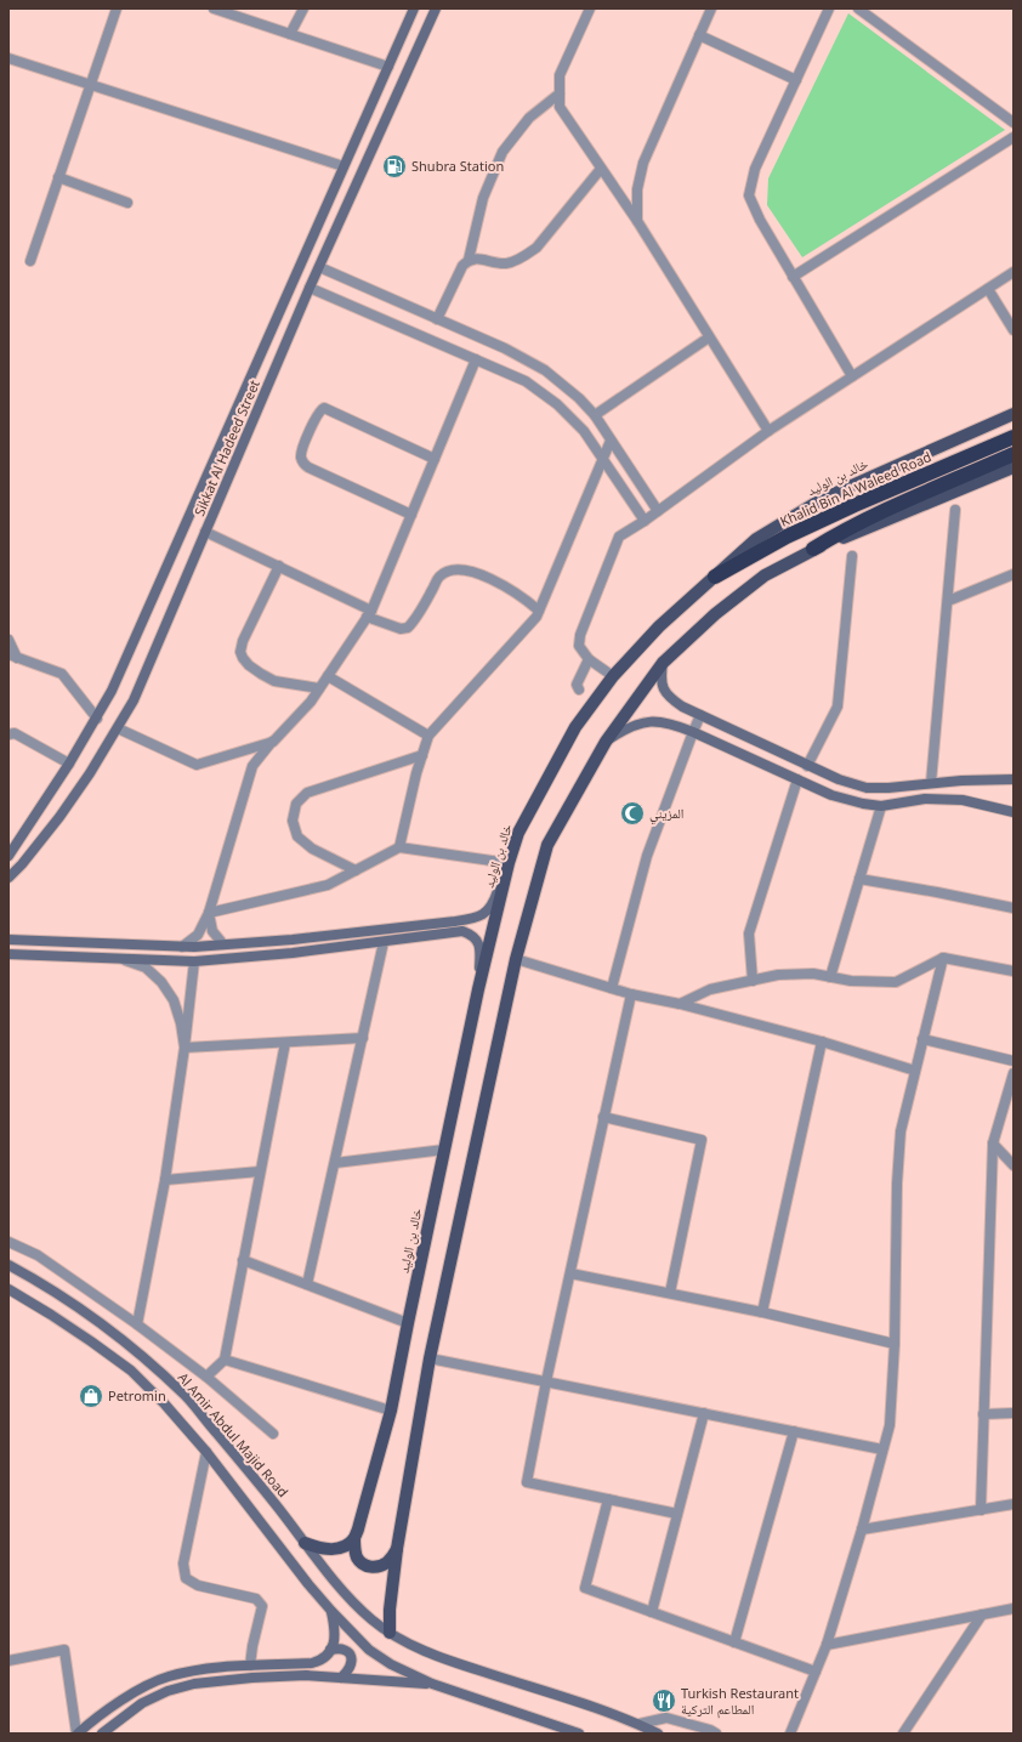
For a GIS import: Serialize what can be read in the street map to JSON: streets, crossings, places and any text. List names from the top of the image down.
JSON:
{
  "streets": {
    "highway": ["Khalid Bin Al Waleed Road"],
    "main road": ["Sikkat Al Hadeed Street", "خالد بن الوليد", "Al Amir Abdul Majid Road"]
  },
  "crossings": [
    ["خالد بن الوليد", "Khalid Bin Al Waleed Road"]
  ],
  "places": {
    "fuel station": ["Shubra Station"],
    "mosque": ["المزيني"],
    "shop": ["Petromin"],
    "restaurant": ["Turkish Restaurant المطاعم التركية"]
  }
}
